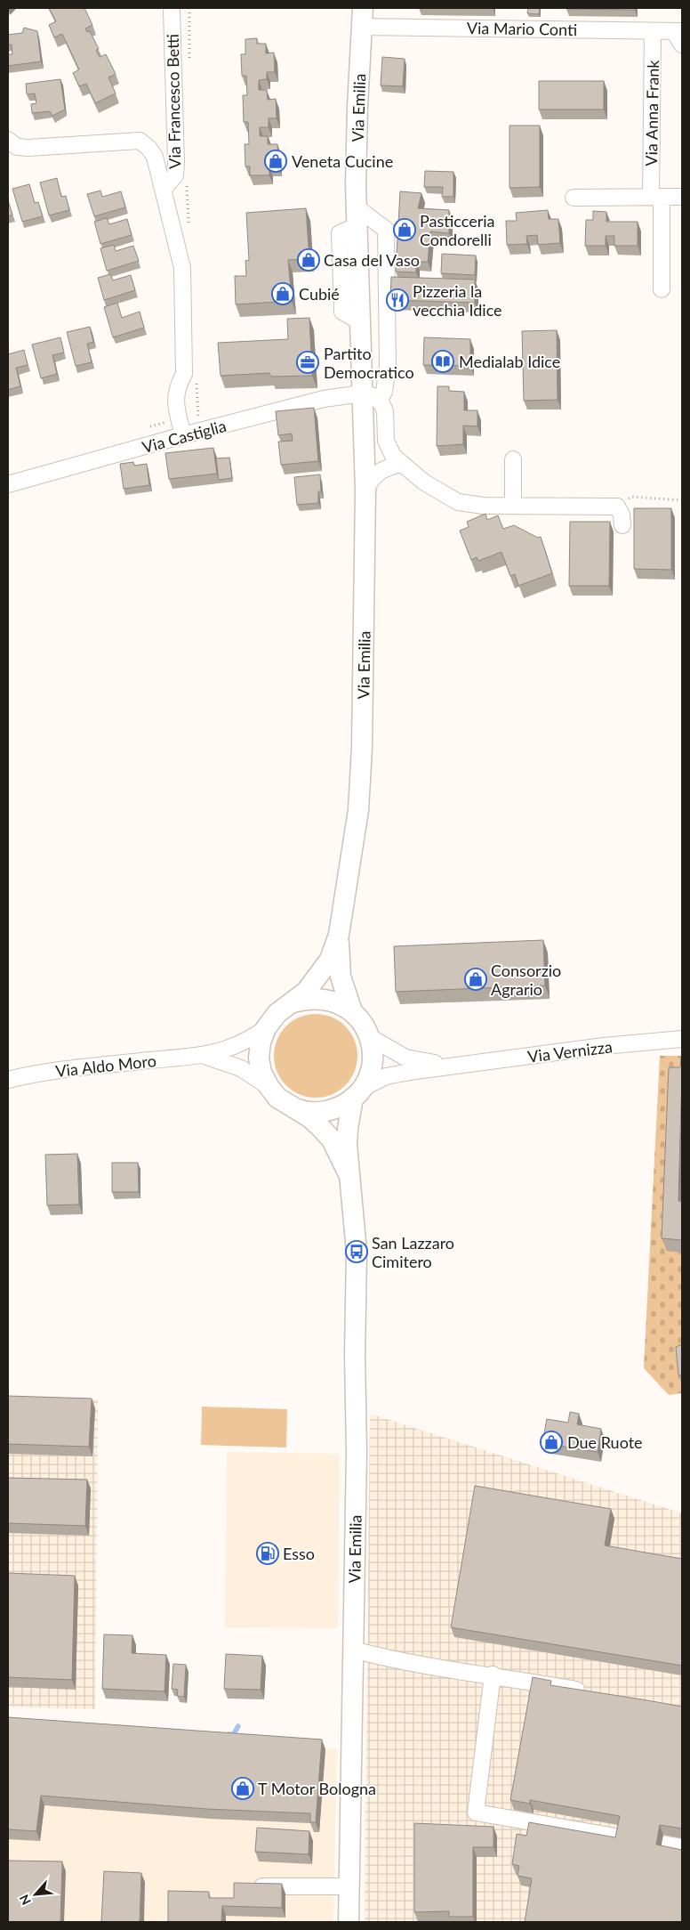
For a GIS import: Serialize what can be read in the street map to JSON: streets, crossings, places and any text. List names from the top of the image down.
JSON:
{
  "streets": {
    "main road": ["Via Emilia"],
    "street": [
      "Via Mario Conti",
      "Via Francesco Betti",
      "Via Anna Frank",
      "Via Castiglia",
      "Via Vernizza",
      "Via Aldo Moro"
    ]
  },
  "crossings": [
    ["Via Mario Conti", "Via Emilia"],
    ["Via Mario Conti", "Via Anna Frank"],
    ["Via Francesco Betti", "Via Castiglia"],
    ["Via Emilia", "Via Castiglia"],
    ["Via Emilia", "Via Vernizza"],
    ["Via Emilia", "Via Aldo Moro"],
    ["Via Vernizza", "Via Aldo Moro"]
  ],
  "places": {
    "shop": [
      "Veneta Cucine",
      "Pasticceria Condorelli",
      "Casa del Vaso",
      "Cubié",
      "Consorzio Agrario",
      "Due Ruote",
      "T Motor Bologna"
    ],
    "restaurant": ["Pizzeria la vecchia Idice"],
    "library": ["Medialab Idice"],
    "office": ["Partito Democratico"],
    "bus stop": ["San Lazzaro Cimitero"],
    "fuel station": ["Esso"]
  },
  "north": "bottom left"
}
